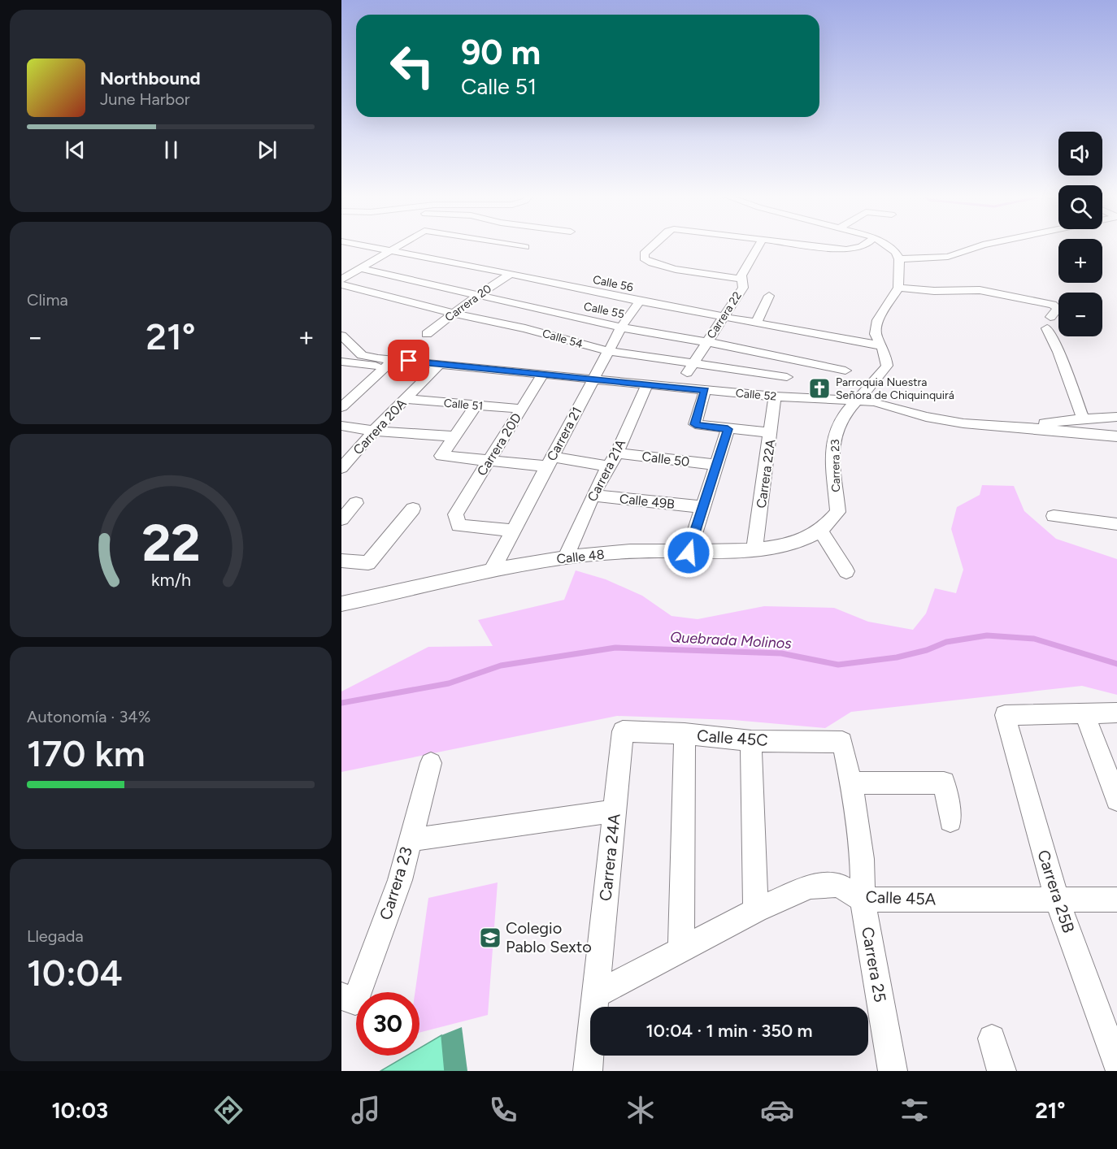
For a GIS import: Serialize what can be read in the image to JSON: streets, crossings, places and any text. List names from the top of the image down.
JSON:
{
  "streets": {
    "street": [
      "Calle 56",
      "Carrera 20",
      "Calle 55",
      "Carrera 22",
      "Calle 54",
      "Calle 52",
      "Calle 51",
      "Carrera 20A",
      "Carrera 21",
      "Carrera 20D",
      "Calle 50",
      "Carrera 23",
      "Carrera 21A",
      "Carrera 22A",
      "Calle 49B",
      "Calle 48",
      "Calle 45C",
      "Carrera 24A",
      "Carrera 25B",
      "Calle 45A",
      "Carrera 25"
    ]
  },
  "crossings": [
    ["Calle 56", "Carrera 20"],
    ["Calle 56", "Carrera 22"],
    ["Calle 56", "Carrera 21"],
    ["Calle 56", "Carrera 23"],
    ["Carrera 20", "Calle 55"],
    ["Carrera 20", "Calle 54"],
    ["Calle 55", "Carrera 22"],
    ["Calle 55", "Carrera 21"],
    ["Carrera 22", "Calle 54"],
    ["Carrera 22", "Calle 52"],
    ["Calle 54", "Carrera 21"],
    ["Calle 52", "Carrera 20A"],
    ["Calle 52", "Carrera 21"],
    ["Calle 52", "Carrera 20D"],
    ["Calle 52", "Carrera 23"],
    ["Calle 52", "Carrera 21A"],
    ["Calle 52", "Carrera 22A"],
    ["Calle 51", "Carrera 20A"],
    ["Calle 51", "Carrera 20D"],
    ["Carrera 21", "Carrera 20D"],
    ["Carrera 21", "Calle 48"],
    ["Calle 50", "Carrera 21A"],
    ["Carrera 23", "Calle 48"],
    ["Carrera 21A", "Calle 49B"],
    ["Carrera 21A", "Calle 48"],
    ["Carrera 22A", "Calle 48"],
    ["Calle 45C", "Carrera 24A"],
    ["Calle 45C", "Carrera 25"],
    ["Carrera 24A", "Calle 45A"],
    ["Carrera 25B", "Calle 45A"],
    ["Calle 45A", "Carrera 25"]
  ],
  "water": ["Quebrada Molinos"],
  "places": {
    "church": ["Parroquia Nuestra Señora de Chiquinquirá"],
    "school or university": ["Colegio Pablo Sexto"]
  },
  "page": {
    "turn": ["90 m", "Calle 51"],
    "song": ["Northbound", "June Harbor"],
    "map_buttons": ["+", "−"],
    "tile": [
      "Clima",
      ["Autonomía · 34%", "170 km"],
      ["Llegada", "10:04"]
    ],
    "heat": ["−", "21°", "+"],
    "limit": "30",
    "trip": "10:04 · 1 min · 350 m",
    "tabs": ["10:03", "21°"],
    "gauge": ["22", "km/h"]
  }
}
